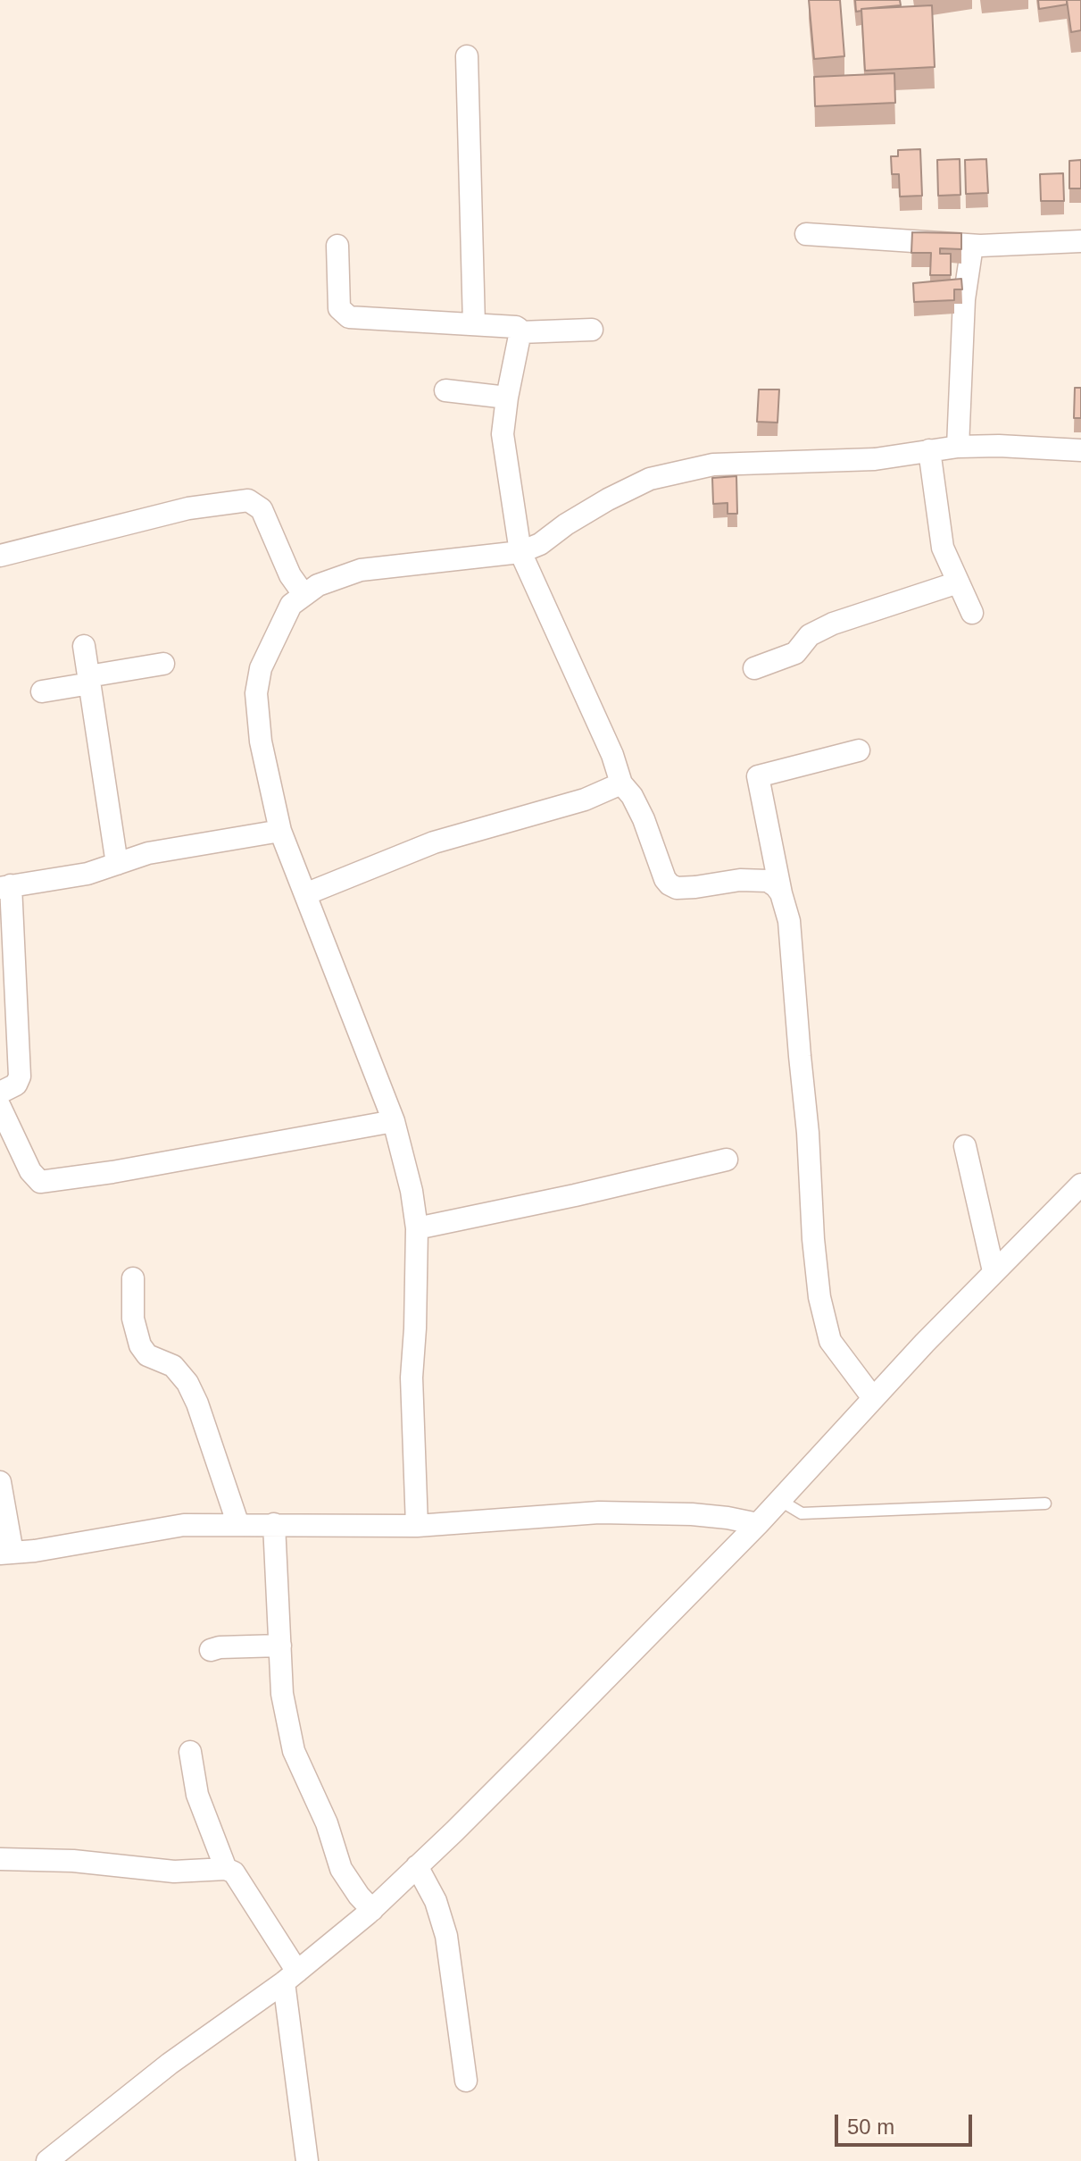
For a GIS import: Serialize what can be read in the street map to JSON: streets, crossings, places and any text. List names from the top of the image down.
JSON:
{
  "scale_bar": "50 m"
}
